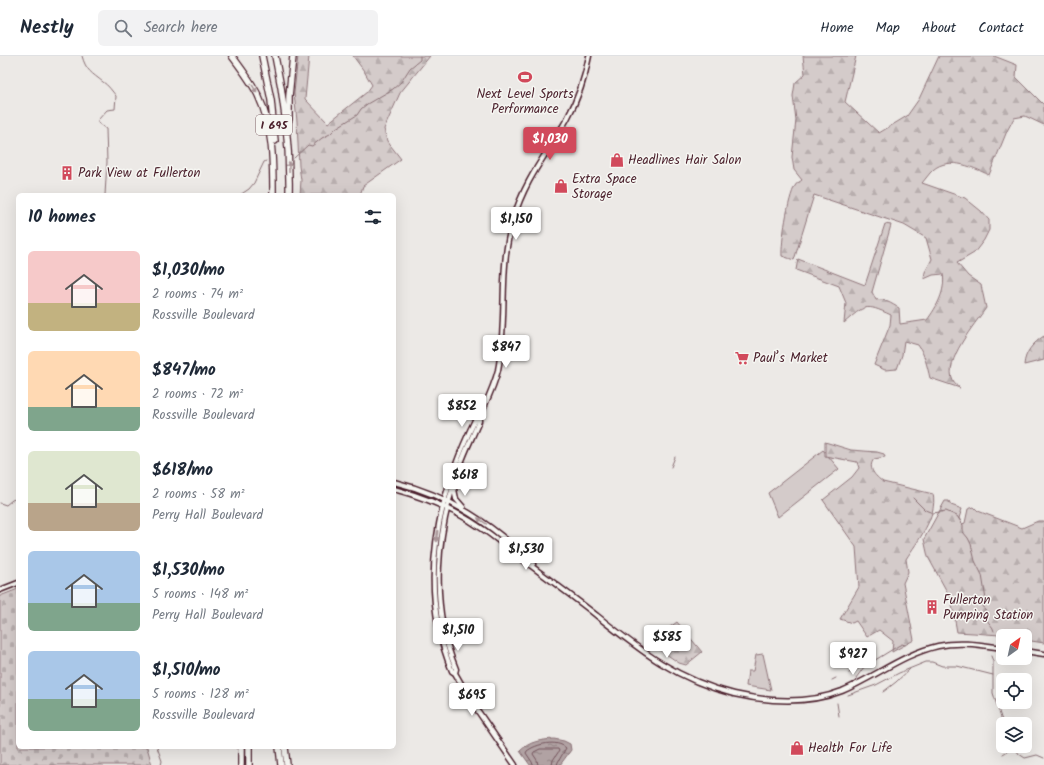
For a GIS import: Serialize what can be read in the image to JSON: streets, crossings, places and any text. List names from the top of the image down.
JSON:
{
  "streets": {
    "highway": ["I 695"]
  },
  "places": {
    "sports": ["Next Level Sports Performance"],
    "shop": ["Headlines Hair Salon", "Extra Space Storage", "Health For Life"],
    "building": ["Park View at Fullerton", "Fullerton Pumping Station"],
    "supermarket": ["Paul’s Market"]
  },
  "north": "top right",
  "page": {
    "header": "Nestly",
    "search": "Search here",
    "nav": [
      "Home",
      "Map",
      "About",
      "Contact"
    ],
    "price": [
      "$1,030",
      "$1,150",
      "$847",
      "$852",
      "$618",
      "$1,530",
      "$1,510",
      "$585",
      "$927",
      "$695"
    ],
    "heading": "10 homes",
    "list": [
      {
        "name": "$1,030/mo",
        "note": "2 rooms · 74 m² · Rossville Boulevard"
      },
      {
        "name": "$847/mo",
        "note": "2 rooms · 72 m² · Rossville Boulevard"
      },
      {
        "name": "$618/mo",
        "note": "2 rooms · 58 m² · Perry Hall Boulevard"
      },
      {
        "name": "$1,530/mo",
        "note": "5 rooms · 148 m² · Perry Hall Boulevard"
      },
      {
        "name": "$1,510/mo",
        "note": "5 rooms · 128 m² · Rossville Boulevard"
      }
    ]
  }
}
